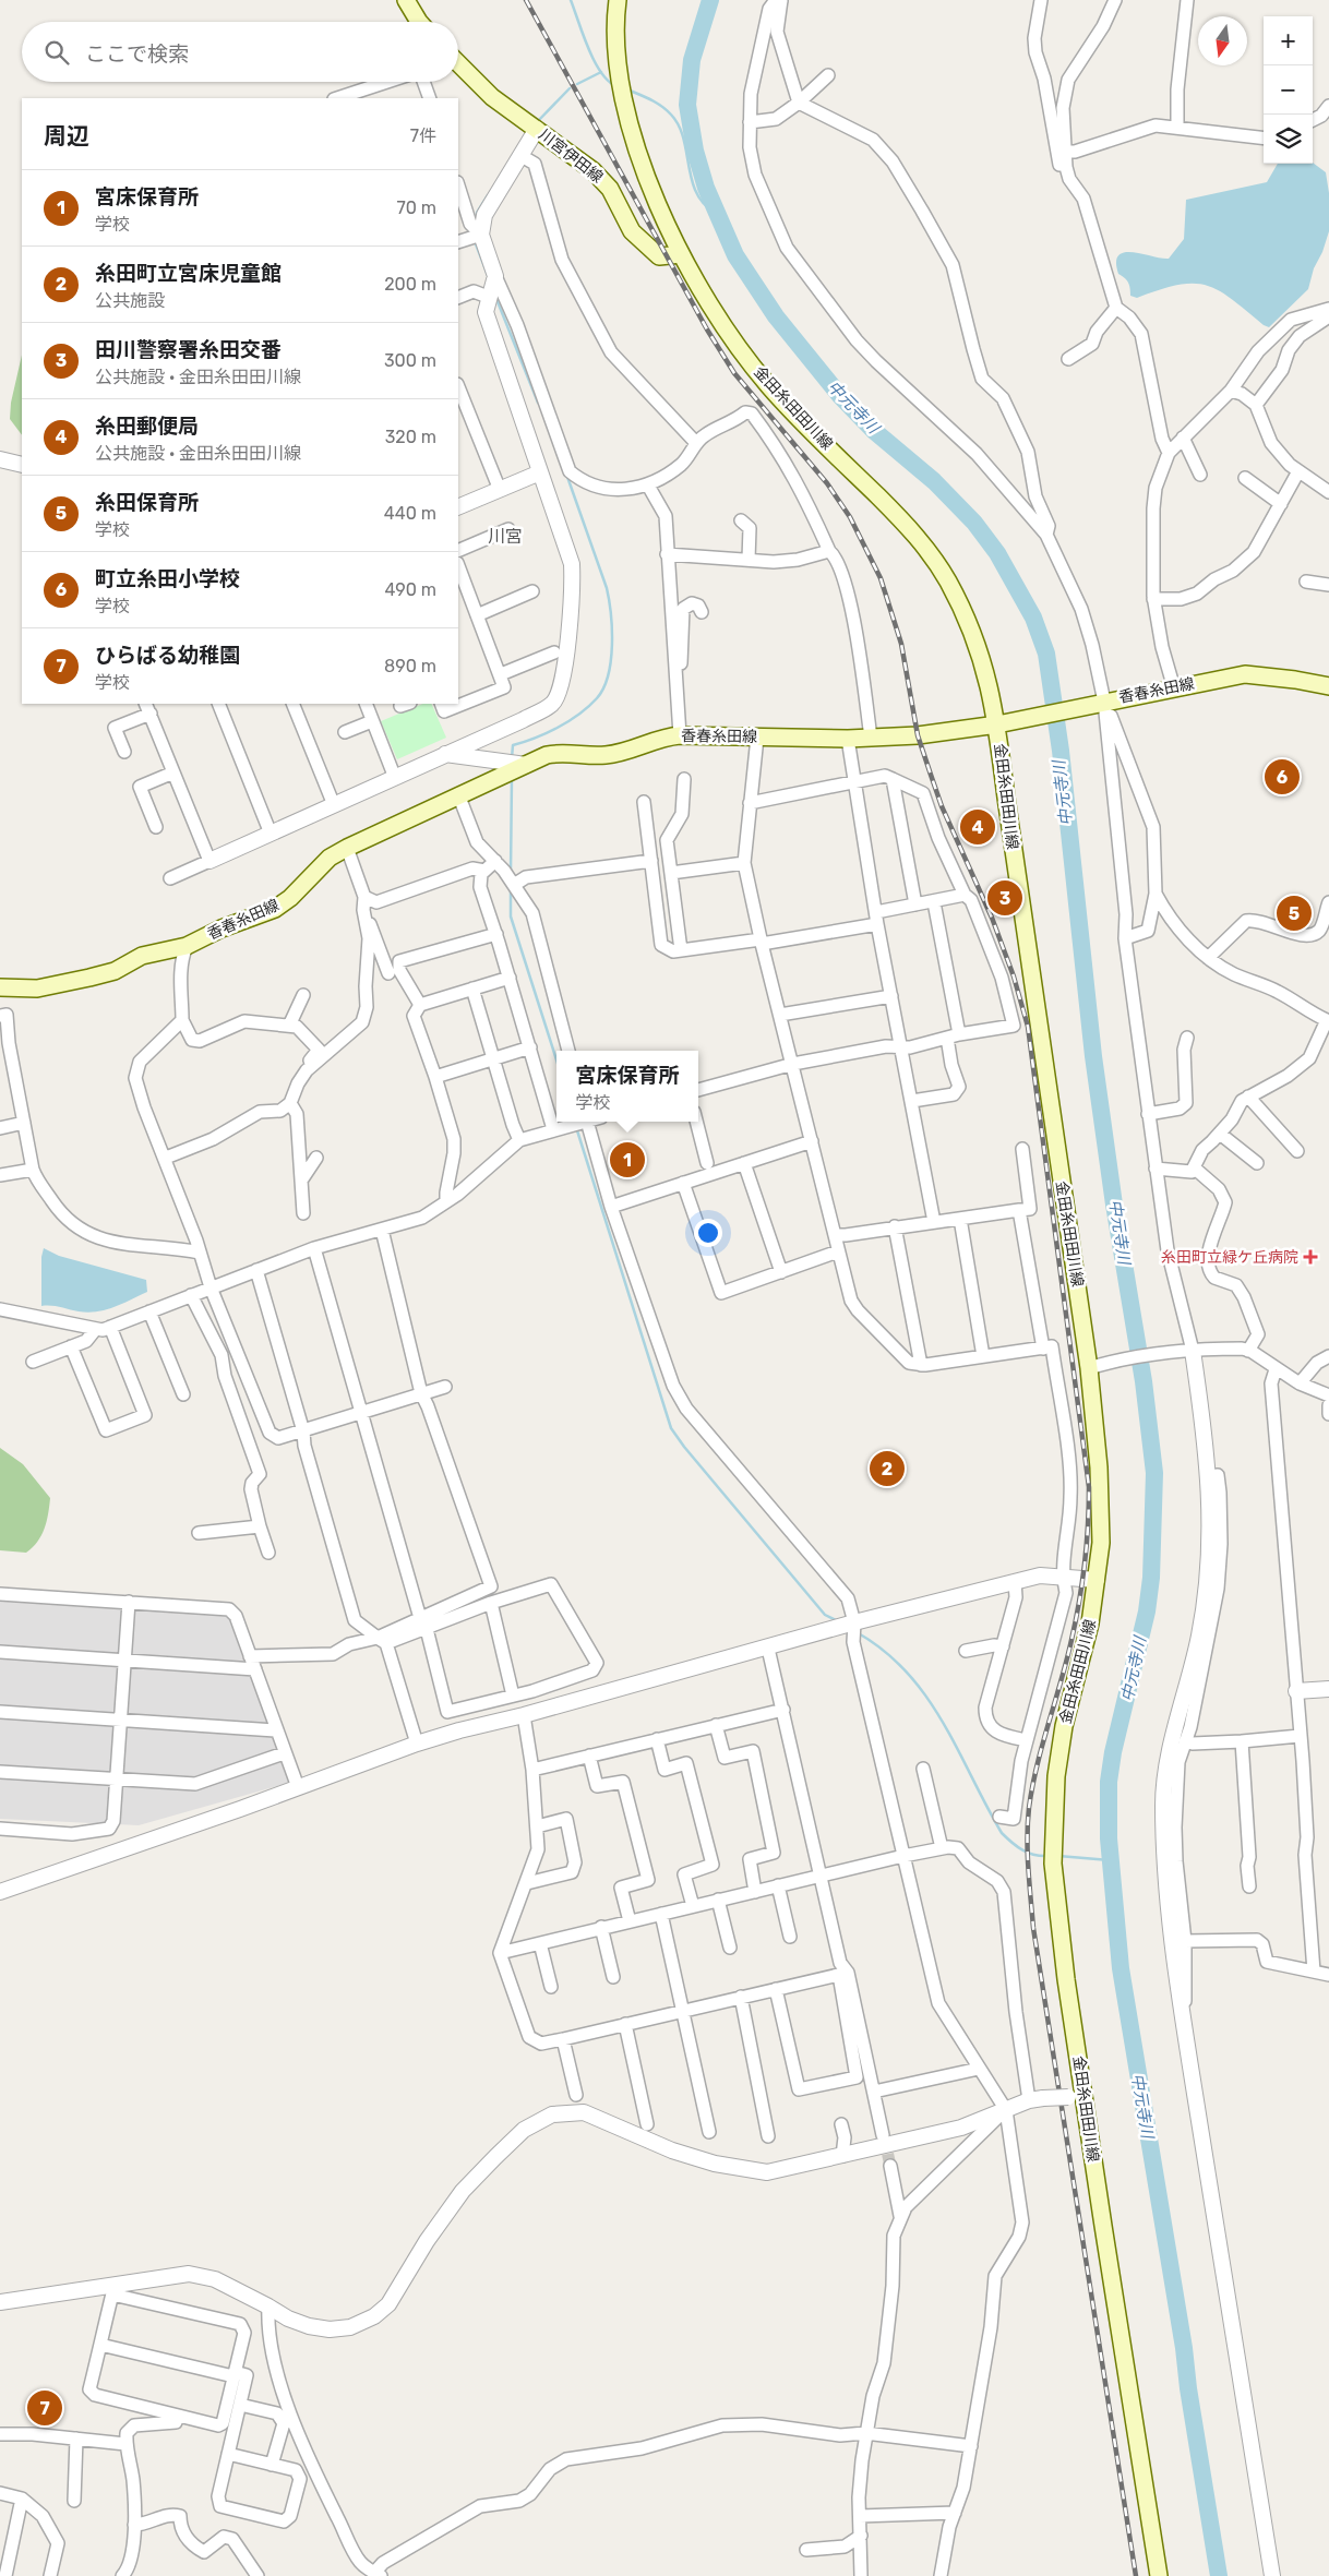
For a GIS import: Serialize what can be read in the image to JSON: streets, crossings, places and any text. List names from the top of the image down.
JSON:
{
  "streets": {
    "main road": ["川宮伊田線", "金田糸田田川線", "香春糸田線"]
  },
  "crossings": [
    ["川宮伊田線", "金田糸田田川線"],
    ["金田糸田田川線", "香春糸田線"]
  ],
  "districts": ["川宮"],
  "water": ["中元寺川"],
  "places": {
    "health": ["糸田町立緑ケ丘病院"]
  },
  "north": "bottom",
  "page": {
    "map_buttons": ["+", "−"],
    "search": "ここで検索",
    "heading": ["周辺", "7件"],
    "list": [
      {
        "mark": "1",
        "name": "宮床保育所",
        "note": "学校",
        "value": "70 m"
      },
      {
        "mark": "2",
        "name": "糸田町立宮床児童館",
        "note": "公共施設",
        "value": "200 m"
      },
      {
        "mark": "3",
        "name": "田川警察署糸田交番",
        "note": "公共施設 · 金田糸田田川線",
        "value": "300 m"
      },
      {
        "mark": "4",
        "name": "糸田郵便局",
        "note": "公共施設 · 金田糸田田川線",
        "value": "320 m"
      },
      {
        "mark": "5",
        "name": "糸田保育所",
        "note": "学校",
        "value": "440 m"
      },
      {
        "mark": "6",
        "name": "町立糸田小学校",
        "note": "学校",
        "value": "490 m"
      },
      {
        "mark": "7",
        "name": "ひらばる幼稚園",
        "note": "学校",
        "value": "890 m"
      }
    ],
    "pins": [
      "6",
      "4",
      "3",
      "5",
      "1",
      "2",
      "7"
    ],
    "popup": ["宮床保育所", "学校"]
  }
}
